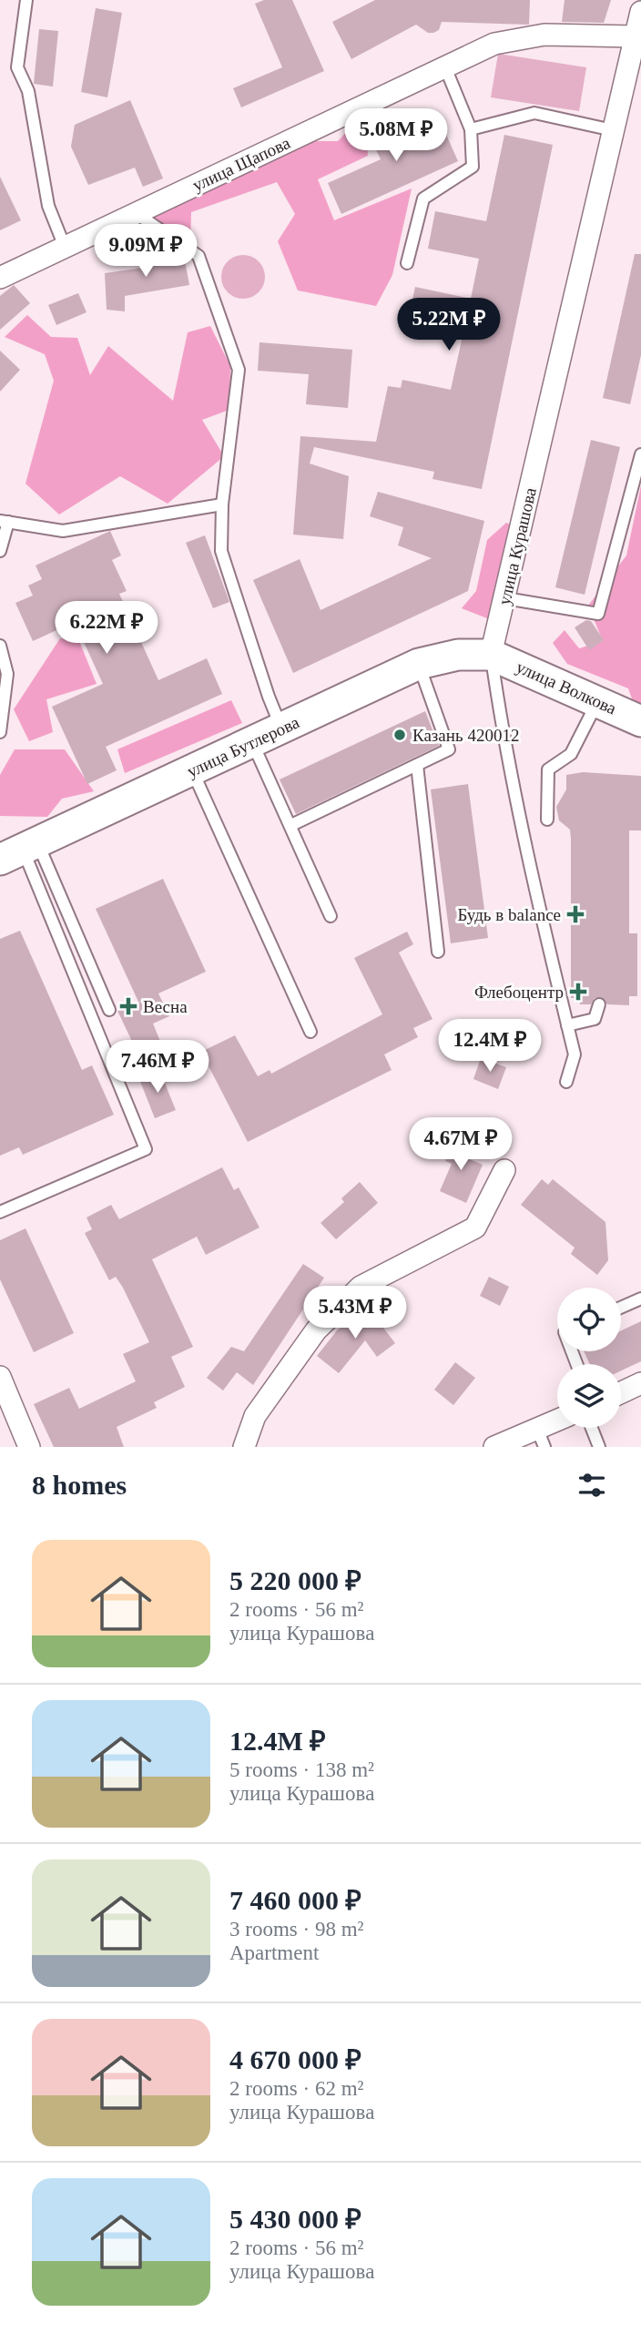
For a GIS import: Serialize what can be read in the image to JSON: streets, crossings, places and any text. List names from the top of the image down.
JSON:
{
  "streets": {
    "main road": ["улица Волкова", "улица Бутлерова"],
    "street": ["улица Щапова", "улица Курашова"]
  },
  "crossings": [
    ["улица Щапова", "улица Курашова"],
    ["улица Курашова", "улица Волкова"],
    ["улица Курашова", "улица Бутлерова"],
    ["улица Волкова", "улица Бутлерова"]
  ],
  "places": {
    "other": ["Казань 420012"],
    "health": ["Будь в balance", "Флебоцентр", "Весна"]
  },
  "page": {
    "price": [
      "5.08M ₽",
      "9.09M ₽",
      "5.22M ₽",
      "6.22M ₽",
      "12.4M ₽",
      "7.46M ₽",
      "4.67M ₽",
      "5.43M ₽"
    ],
    "heading": "8 homes",
    "list": [
      {
        "name": "5 220 000 ₽",
        "note": "2 rooms · 56 m² · улица Курашова"
      },
      {
        "name": "12.4M ₽",
        "note": "5 rooms · 138 m² · улица Курашова"
      },
      {
        "name": "7 460 000 ₽",
        "note": "3 rooms · 98 m² · Apartment"
      },
      {
        "name": "4 670 000 ₽",
        "note": "2 rooms · 62 m² · улица Курашова"
      },
      {
        "name": "5 430 000 ₽",
        "note": "2 rooms · 56 m² · улица Курашова"
      }
    ]
  }
}
